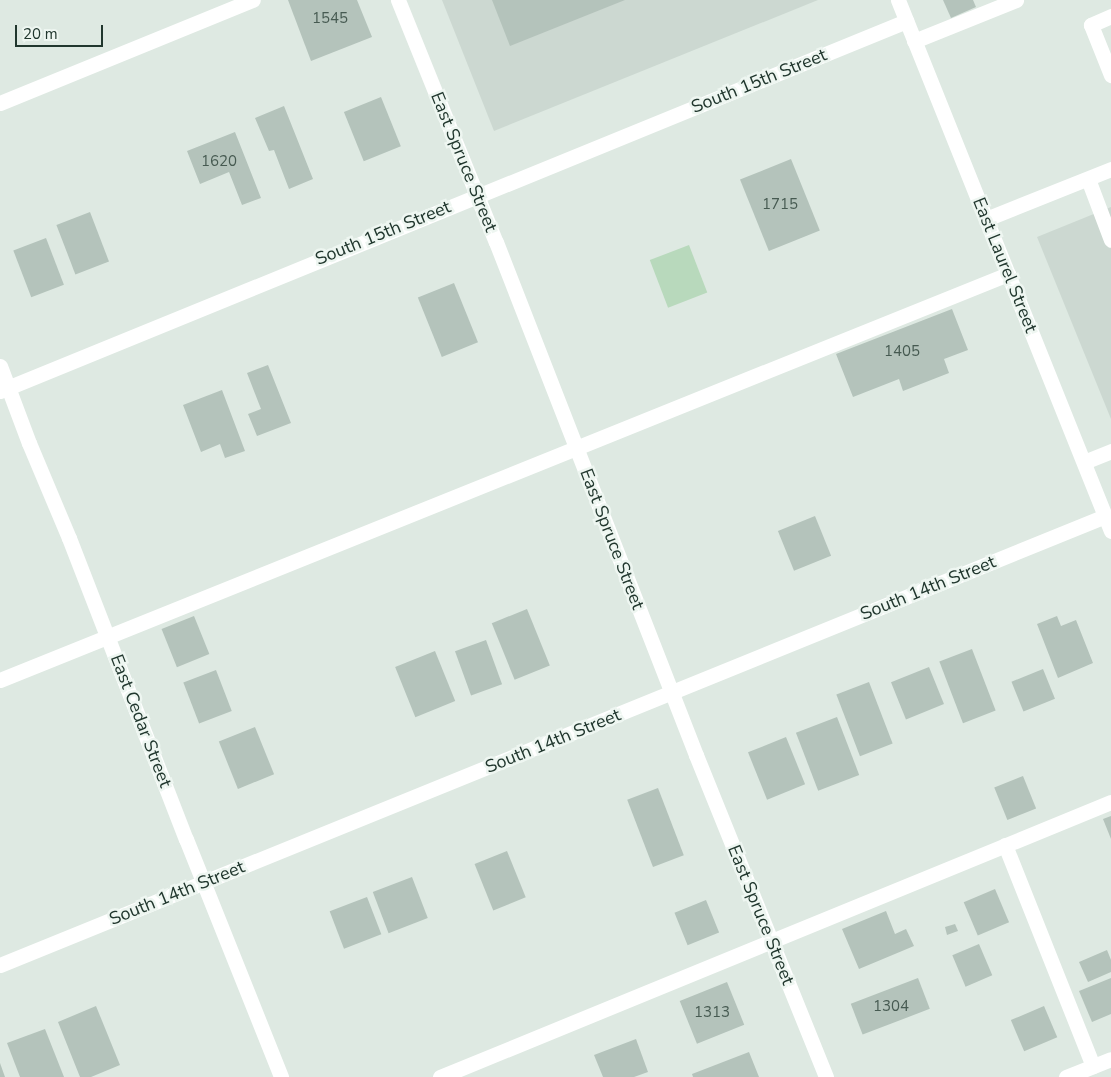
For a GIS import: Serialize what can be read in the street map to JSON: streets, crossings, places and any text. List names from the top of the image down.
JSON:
{
  "streets": {
    "street": [
      "South 15th Street",
      "East Spruce Street",
      "East Laurel Street",
      "South 14th Street",
      "East Cedar Street"
    ]
  },
  "crossings": [
    ["South 15th Street", "East Spruce Street"],
    ["South 15th Street", "East Laurel Street"],
    ["South 15th Street", "East Cedar Street"],
    ["East Spruce Street", "South 14th Street"],
    ["East Laurel Street", "South 14th Street"],
    ["South 14th Street", "East Cedar Street"]
  ],
  "house_numbers": [
    "1545",
    "1620",
    "1715",
    "1405",
    "1304",
    "1313"
  ],
  "scale_bar": "20 m"
}
